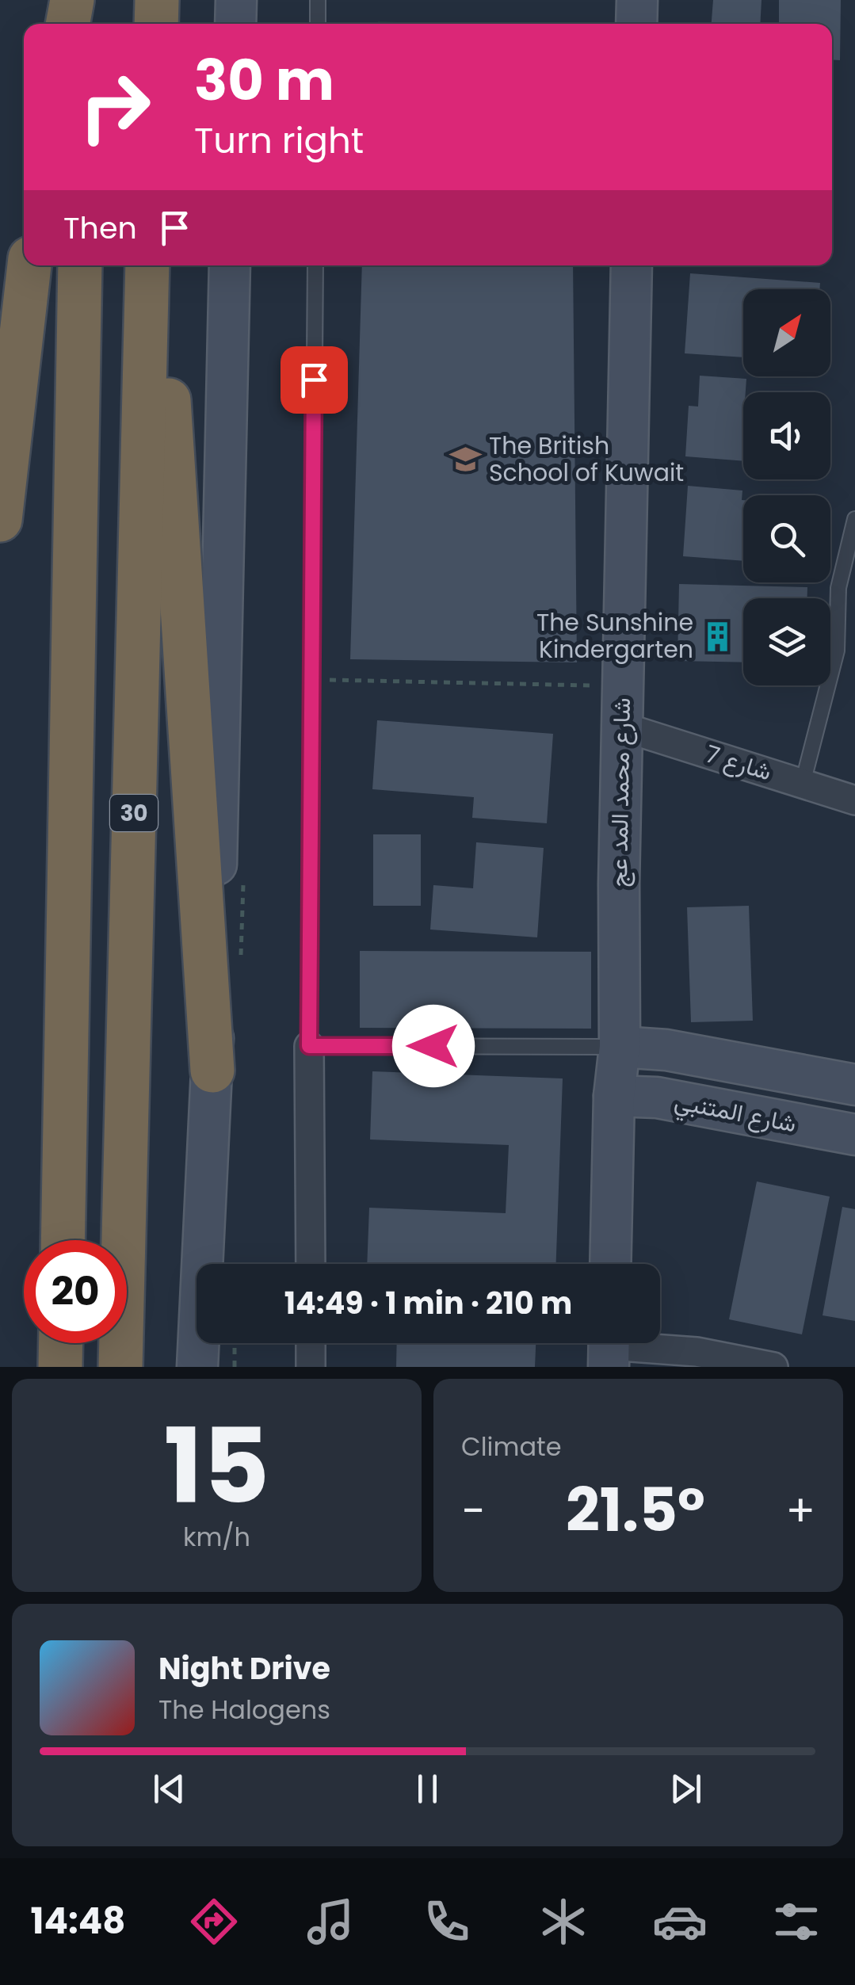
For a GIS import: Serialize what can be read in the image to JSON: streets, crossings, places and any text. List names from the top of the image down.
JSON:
{
  "streets": {
    "highway": ["30"],
    "street": ["شارع 7", "شارع محمد المد عج", "شارع المتنبي"]
  },
  "crossings": [
    ["شارع 7", "شارع محمد المد عج"],
    ["شارع محمد المد عج", "شارع المتنبي"]
  ],
  "places": {
    "school or university": ["The British School of Kuwait"],
    "building": ["The Sunshine Kindergarten"]
  },
  "north": "top right",
  "page": {
    "turn": ["30 m", "Turn right"],
    "then": "Then",
    "limit": "20",
    "trip": "14:49 · 1 min · 210 m",
    "tile": [
      ["15", "km/h"],
      "Climate"
    ],
    "heat": ["−", "21.5°", "+"],
    "song": ["Night Drive", "The Halogens"],
    "tabs": "14:48"
  }
}
